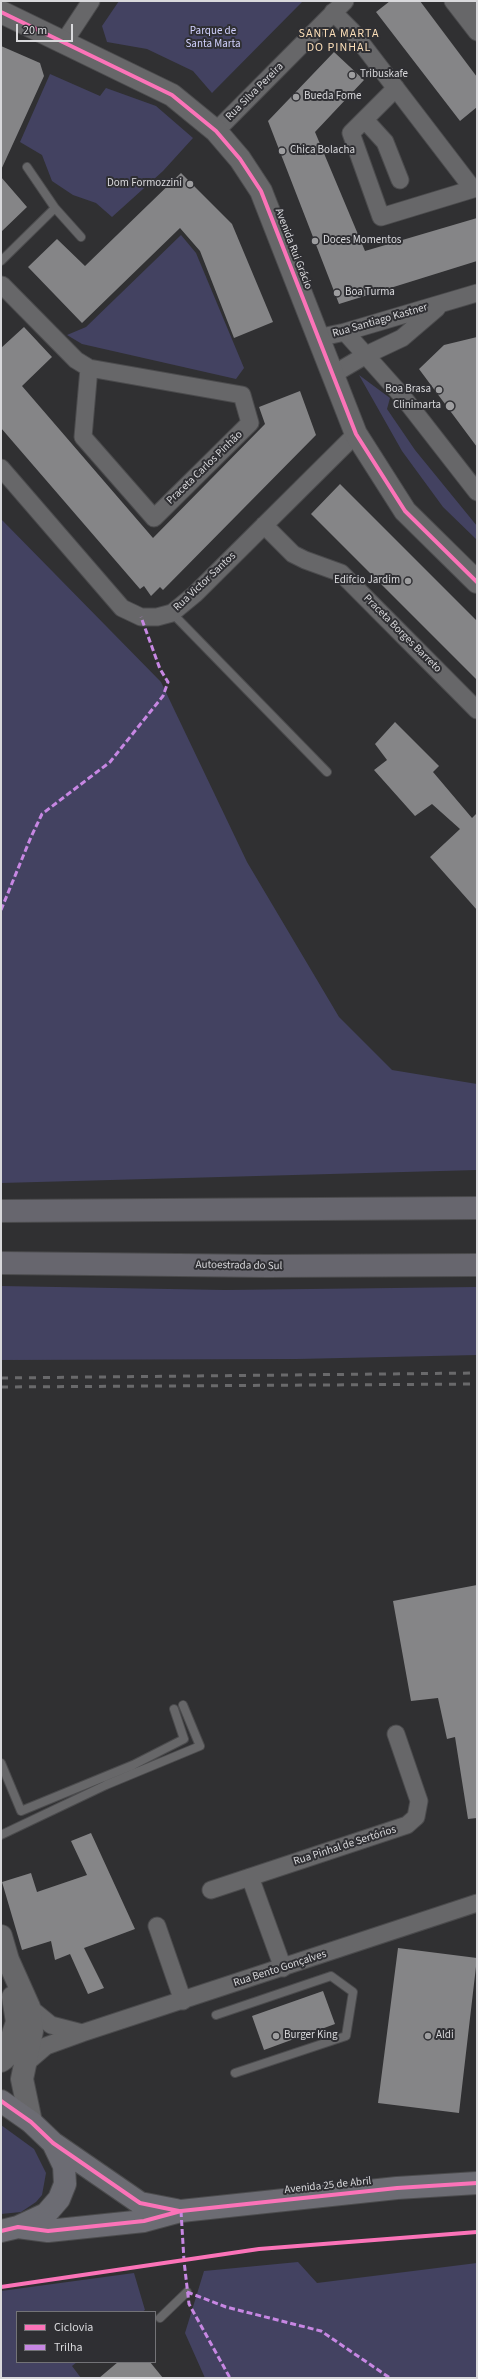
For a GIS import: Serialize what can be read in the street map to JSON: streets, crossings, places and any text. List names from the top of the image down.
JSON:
{
  "streets": {
    "highway": ["Autoestrada do Sul"],
    "main road": ["Avenida 25 de Abril"],
    "street": [
      "Rua Silva Pereira",
      "Avenida Rui Grácio",
      "Rua Santiago Kastner",
      "Praceta Carlos Pinhão",
      "Rua Victor Santos",
      "Praceta Borges Barreto",
      "Rua Pinhal de Sertórios",
      "Rua Bento Gonçalves"
    ]
  },
  "crossings": [
    ["Rua Silva Pereira", "Avenida Rui Grácio"],
    ["Avenida Rui Grácio", "Rua Santiago Kastner"],
    ["Avenida Rui Grácio", "Rua Victor Santos"],
    ["Rua Victor Santos", "Praceta Borges Barreto"]
  ],
  "districts": ["SANTA MARTA DO PINHAL"],
  "parks": ["Parque de Santa Marta"],
  "places": [
    "Tribuskafe",
    "Bueda Fome",
    "Chica Bolacha",
    "Dom Formozzini",
    "Doces Momentos",
    "Boa Turma",
    "Boa Brasa",
    "Clinimarta",
    "Edifcio Jardim",
    "Burger King",
    "Aldi"
  ],
  "legend": ["Ciclovia", "Trilha"],
  "scale_bar": "20 m"
}
